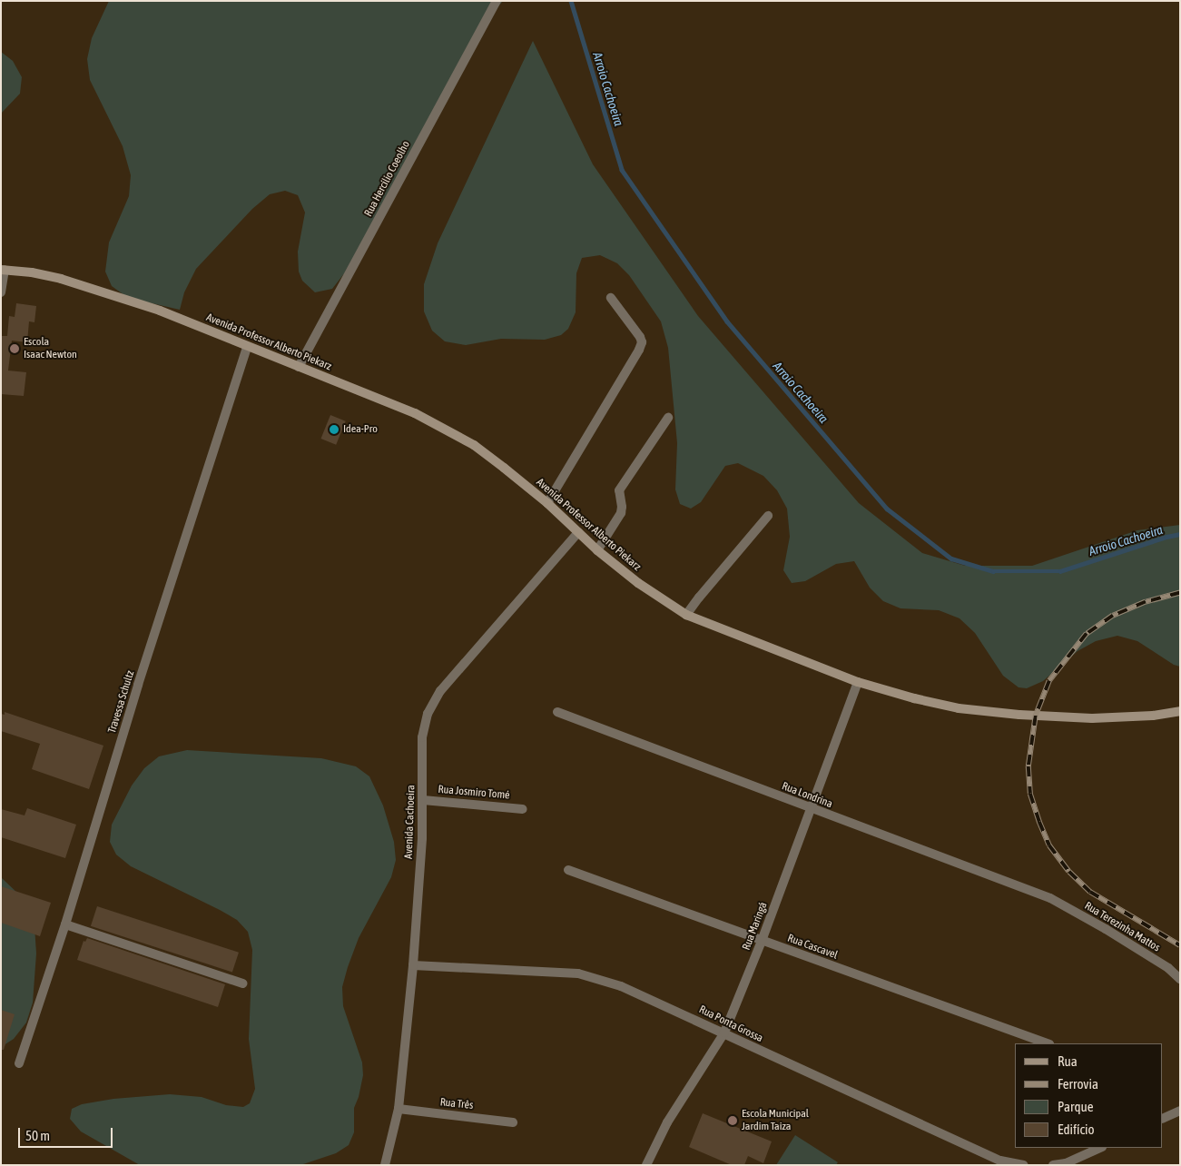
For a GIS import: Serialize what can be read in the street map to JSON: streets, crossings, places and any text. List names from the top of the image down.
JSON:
{
  "streets": {
    "main road": ["Avenida Professor Alberto Piekarz"],
    "street": [
      "Rua Hercílio Coeolho",
      "Travessa Schultz",
      "Rua Josmiro Tomé",
      "Rua Londrina",
      "Avenida Cachoeira",
      "Rua Maringá",
      "Rua Terezinha Mattos",
      "Rua Cascavel",
      "Rua Ponta Grossa",
      "Rua Três"
    ]
  },
  "crossings": [
    ["Rua Hercílio Coeolho", "Avenida Professor Alberto Piekarz"],
    ["Avenida Professor Alberto Piekarz", "Travessa Schultz"],
    ["Avenida Professor Alberto Piekarz", "Avenida Cachoeira"],
    ["Avenida Professor Alberto Piekarz", "Rua Maringá"],
    ["Rua Josmiro Tomé", "Avenida Cachoeira"],
    ["Rua Londrina", "Rua Maringá"],
    ["Rua Londrina", "Rua Terezinha Mattos"],
    ["Avenida Cachoeira", "Rua Ponta Grossa"],
    ["Avenida Cachoeira", "Rua Três"],
    ["Rua Maringá", "Rua Cascavel"],
    ["Rua Maringá", "Rua Ponta Grossa"]
  ],
  "water": ["Arroio Cachoeira"],
  "places": ["Escola Isaac Newton", "Idea-Pro", "Escola Municipal Jardim Taiza"],
  "legend": [
    "Rua",
    "Ferrovia",
    "Parque",
    "Edifício"
  ],
  "scale_bar": "50 m"
}
